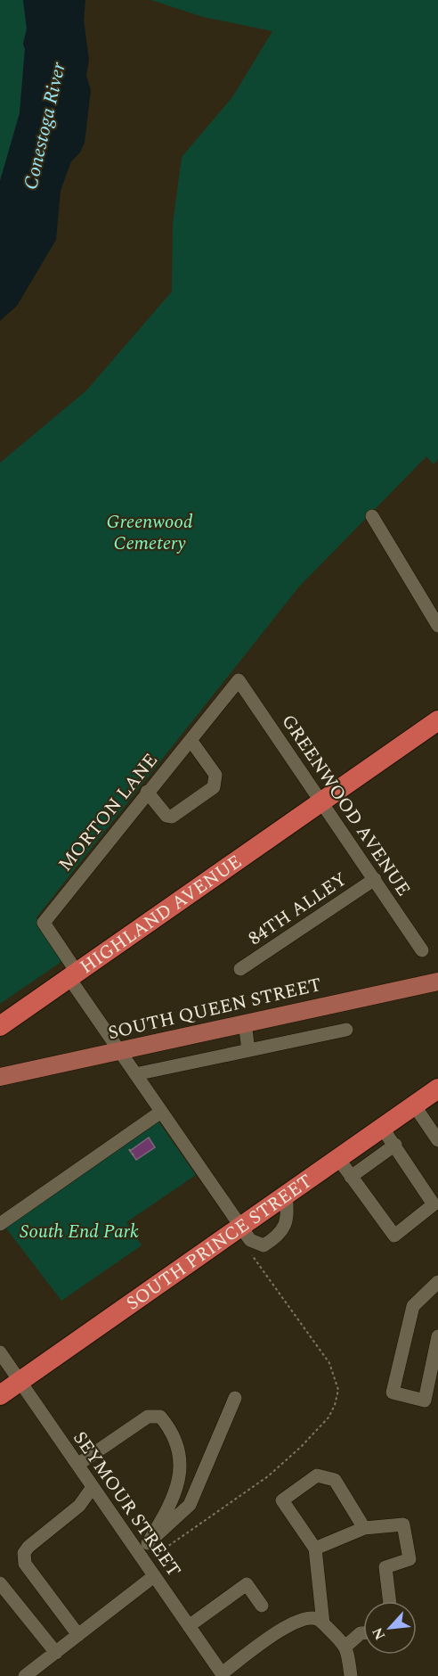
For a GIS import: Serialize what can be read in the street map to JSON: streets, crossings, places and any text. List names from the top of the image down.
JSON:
{
  "streets": {
    "highway": ["HIGHLAND AVENUE", "SOUTH PRINCE STREET"],
    "main road": ["SOUTH QUEEN STREET"],
    "street": [
      "GREENWOOD AVENUE",
      "MORTON LANE",
      "84TH ALLEY",
      "SEYMOUR STREET"
    ]
  },
  "crossings": [
    ["GREENWOOD AVENUE", "MORTON LANE"],
    ["GREENWOOD AVENUE", "84TH ALLEY"],
    ["GREENWOOD AVENUE", "HIGHLAND AVENUE"],
    ["MORTON LANE", "HIGHLAND AVENUE"],
    ["SOUTH PRINCE STREET", "SEYMOUR STREET"]
  ],
  "water": ["Conestoga River"],
  "parks": ["Greenwood Cemetery", "South End Park"],
  "north": "bottom left"
}
